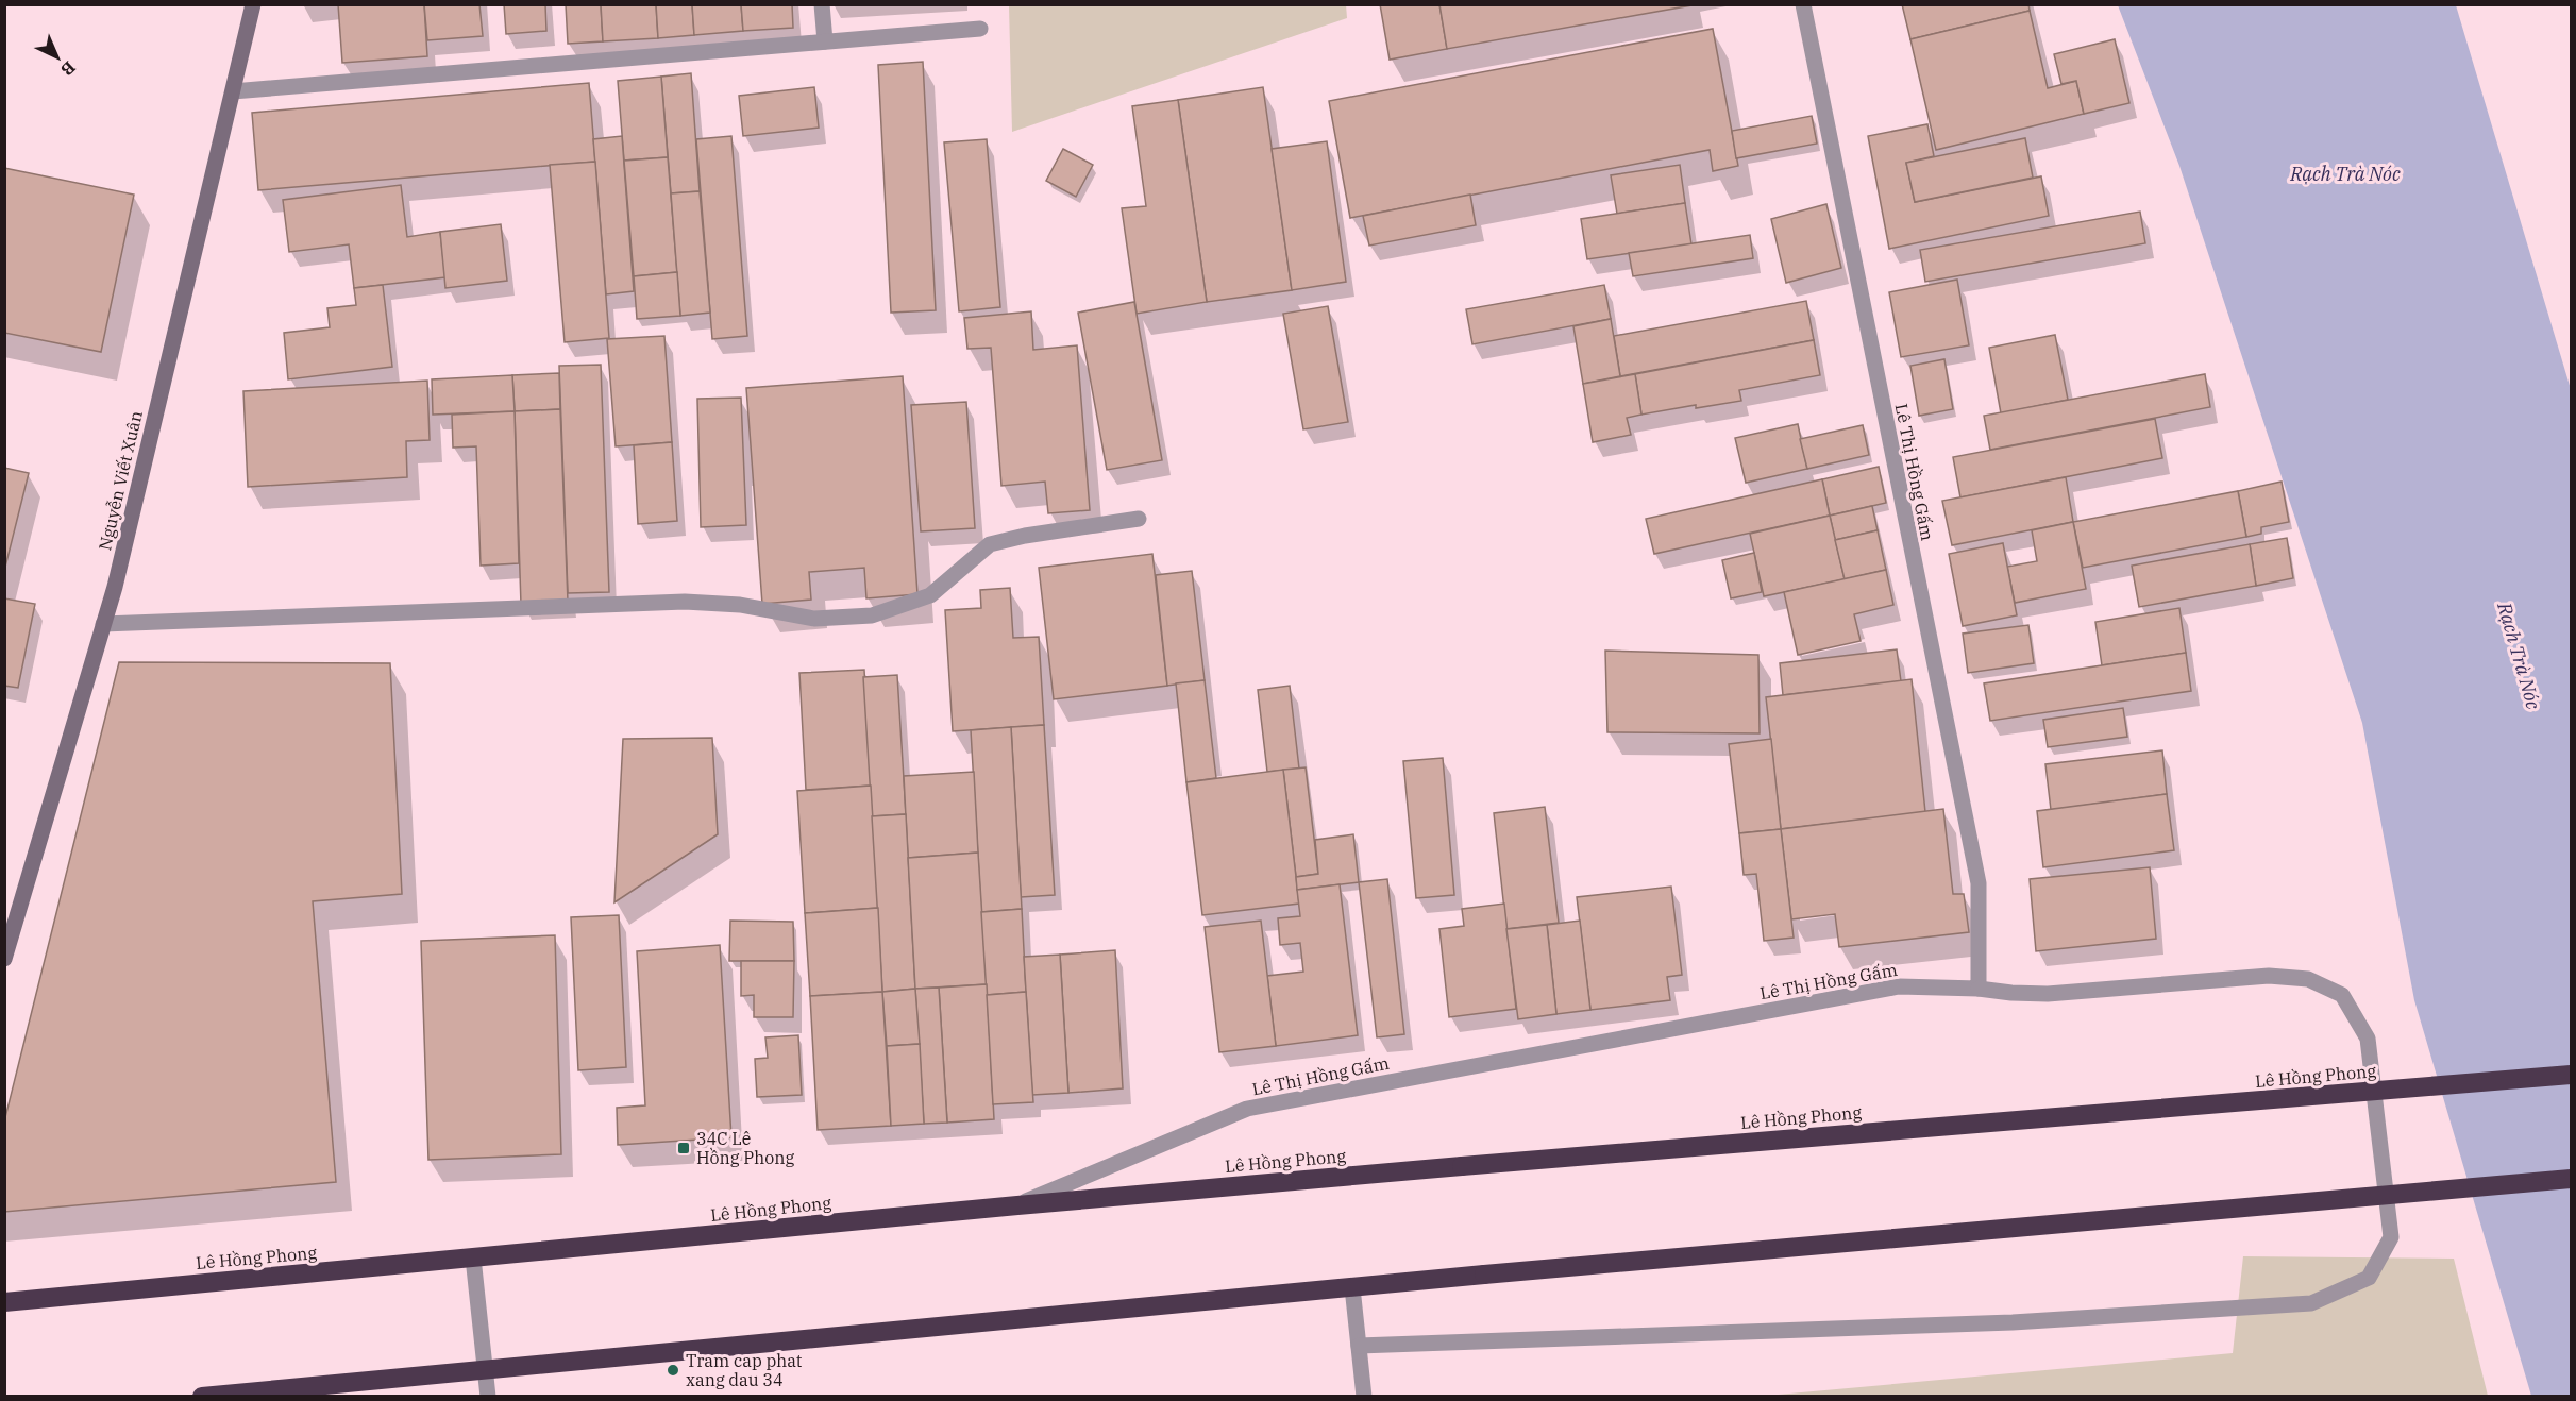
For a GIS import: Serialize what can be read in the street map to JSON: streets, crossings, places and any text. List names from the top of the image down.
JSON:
{
  "streets": {
    "highway": ["Lê Hồng Phong"],
    "street": ["Lê Thị Hồng Gấm", "Nguyễn Viết Xuân"]
  },
  "crossings": [
    ["Lê Thị Hồng Gấm", "Lê Hồng Phong"]
  ],
  "water": ["Rạch Trà Nóc"],
  "places": {
    "transit": ["34C Lê Hồng Phong"],
    "other": ["Tram cap phat xang dau 34"]
  },
  "north": "bottom right"
}
